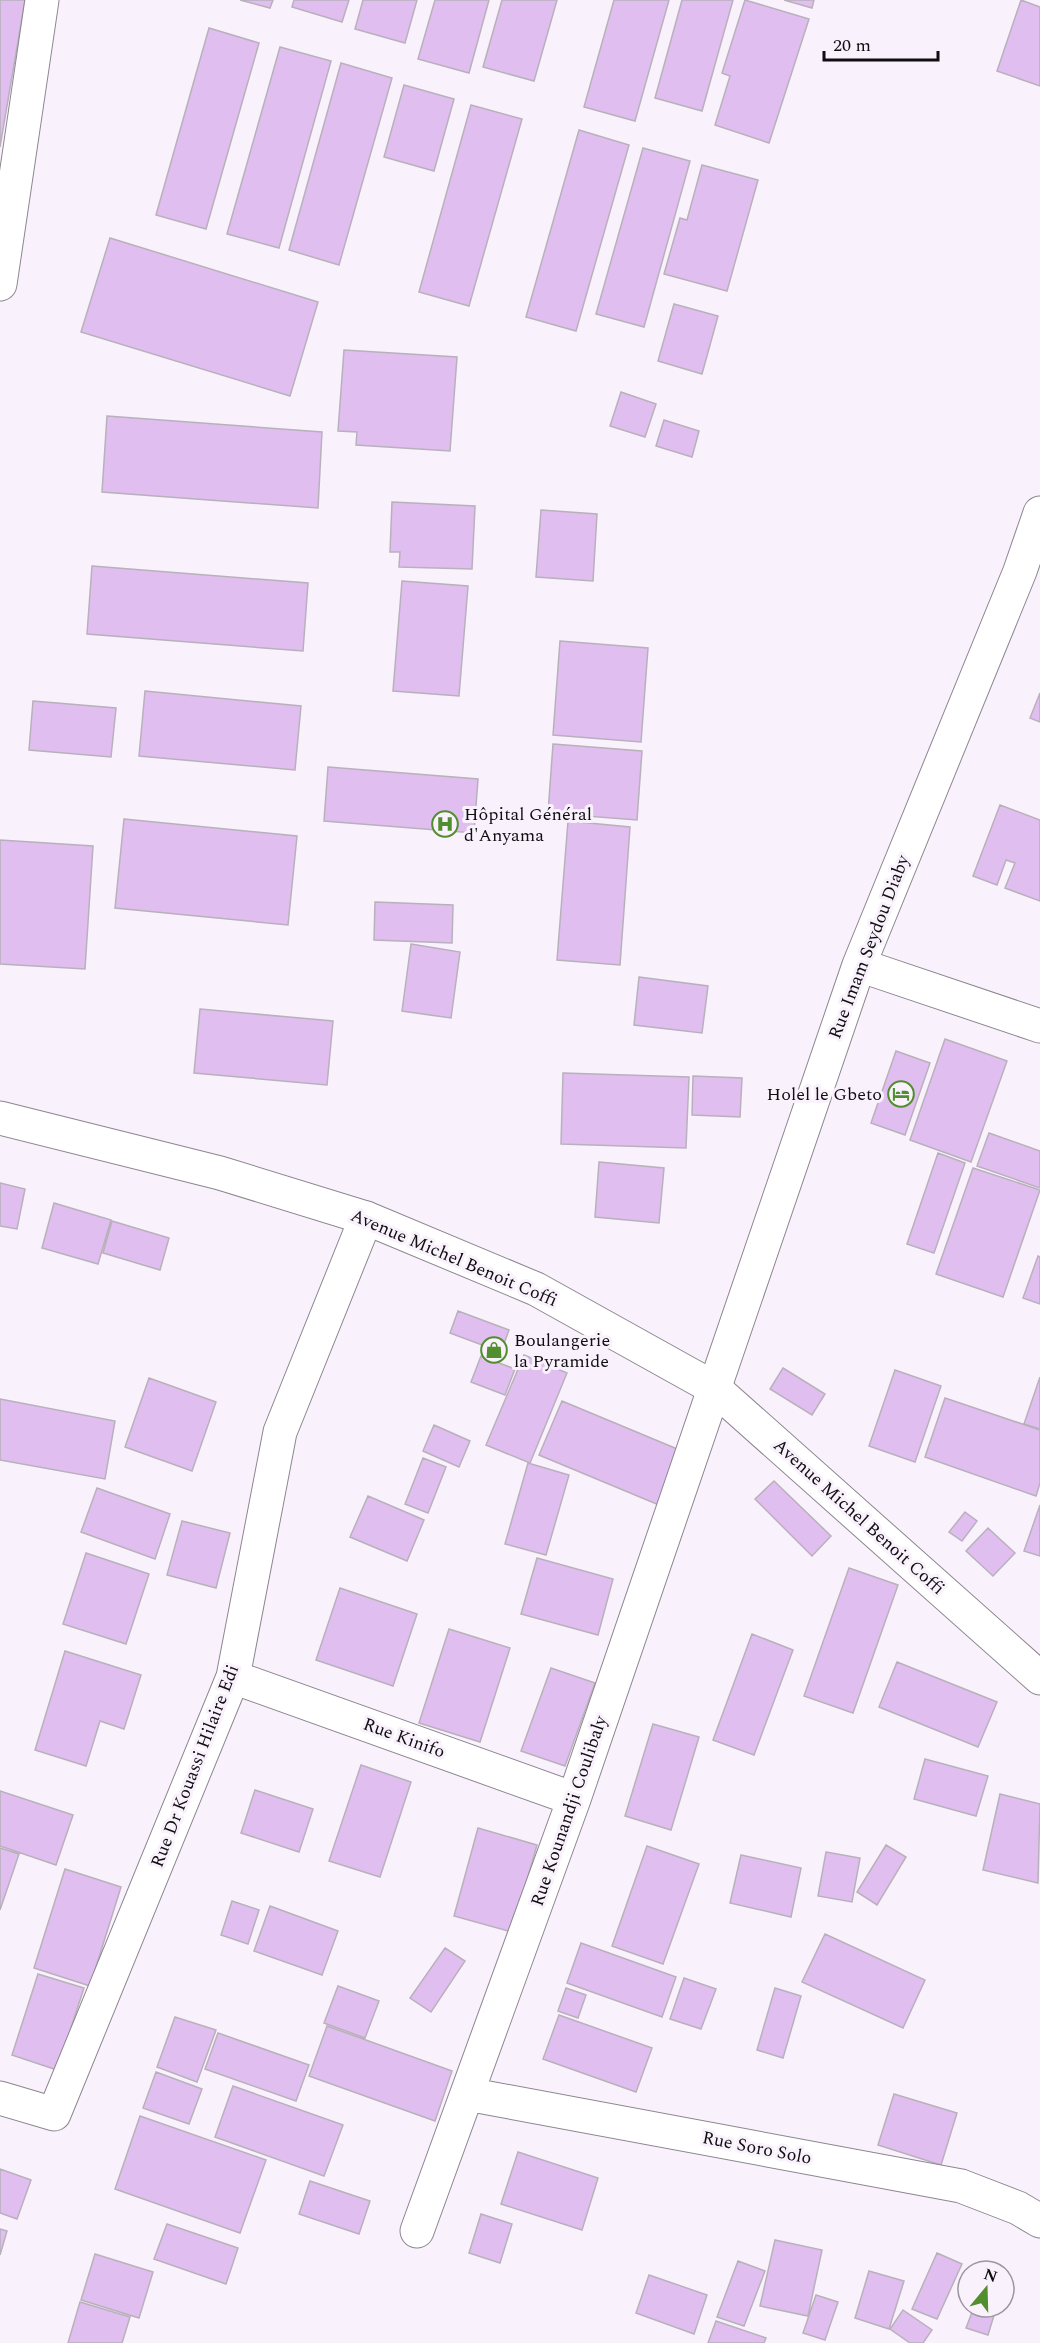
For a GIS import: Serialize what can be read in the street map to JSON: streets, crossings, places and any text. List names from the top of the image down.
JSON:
{
  "streets": {
    "street": [
      "Rue Imam Seydou Diaby",
      "Avenue Michel Benoit Coffi",
      "Rue Kinifo",
      "Rue Dr Kouassi Hilaire Edi",
      "Rue Kounandji Coulibaly",
      "Rue Soro Solo"
    ]
  },
  "crossings": [
    ["Rue Imam Seydou Diaby", "Avenue Michel Benoit Coffi"],
    ["Rue Imam Seydou Diaby", "Rue Kounandji Coulibaly"],
    ["Avenue Michel Benoit Coffi", "Rue Dr Kouassi Hilaire Edi"],
    ["Avenue Michel Benoit Coffi", "Rue Kounandji Coulibaly"],
    ["Rue Kinifo", "Rue Dr Kouassi Hilaire Edi"],
    ["Rue Kinifo", "Rue Kounandji Coulibaly"],
    ["Rue Kounandji Coulibaly", "Rue Soro Solo"]
  ],
  "places": {
    "hospital": ["Hôpital Général d'Anyama"],
    "hotel": ["Holel le Gbeto"],
    "shop": ["Boulangerie la Pyramide"]
  },
  "scale_bar": "20 m",
  "north": "top"
}
